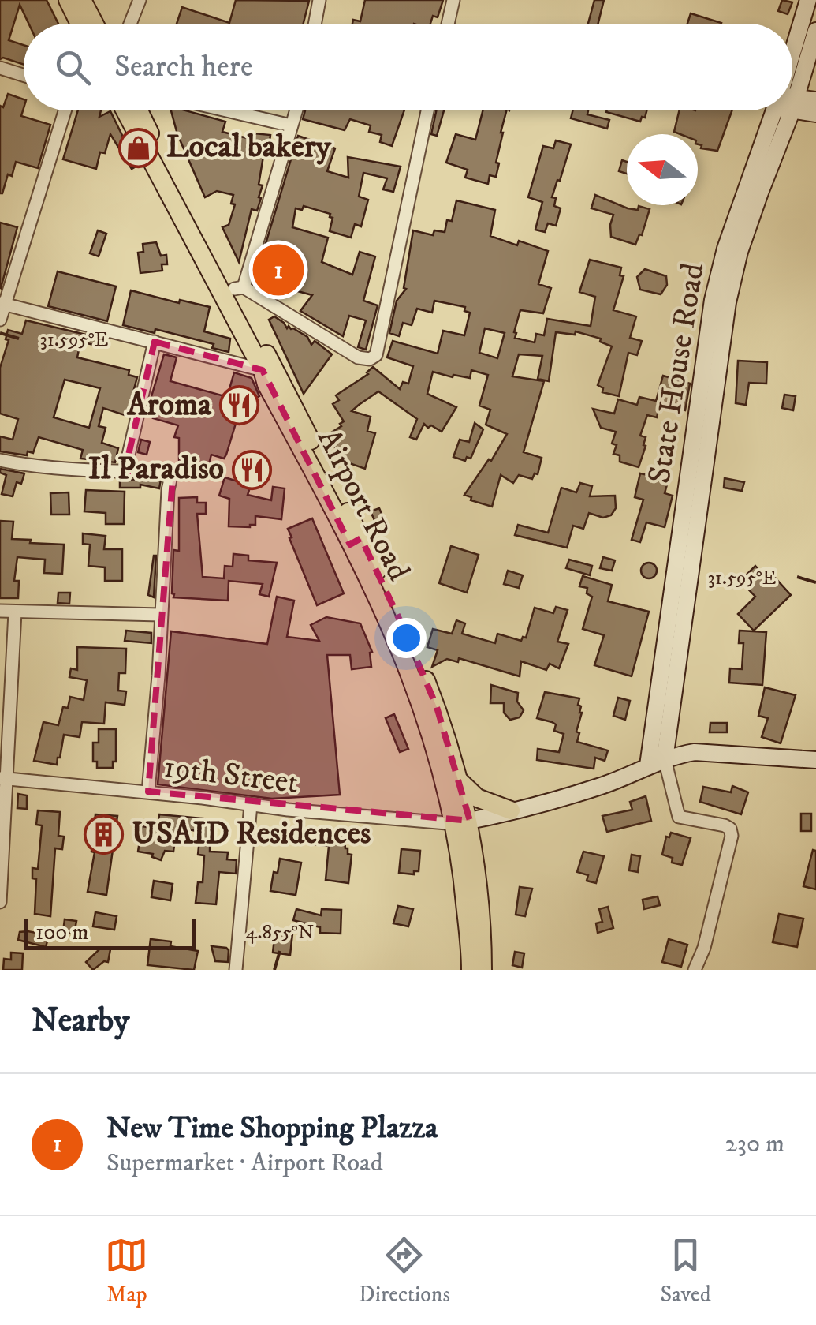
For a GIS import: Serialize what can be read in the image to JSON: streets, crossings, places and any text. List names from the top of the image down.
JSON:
{
  "streets": {
    "main road": ["State House Road", "Airport Road"],
    "street": ["19th Street"]
  },
  "crossings": [
    ["Airport Road", "19th Street"]
  ],
  "places": {
    "shop": ["Local bakery"],
    "restaurant": ["Aroma", "Il Paradiso"],
    "building": ["USAID Residences"]
  },
  "scale_bar": "100 m",
  "north": "left",
  "page": {
    "search": "Search here",
    "pins": "1",
    "scale": "100 m",
    "heading": "Nearby",
    "list": [
      {
        "mark": "1",
        "name": "New Time Shopping Plazza",
        "note": "Supermarket · Airport Road",
        "value": "230 m"
      }
    ],
    "nav": ["Map", "Directions", "Saved"]
  },
  "coordinates": ["31.595°E", "4.855°N"]
}
